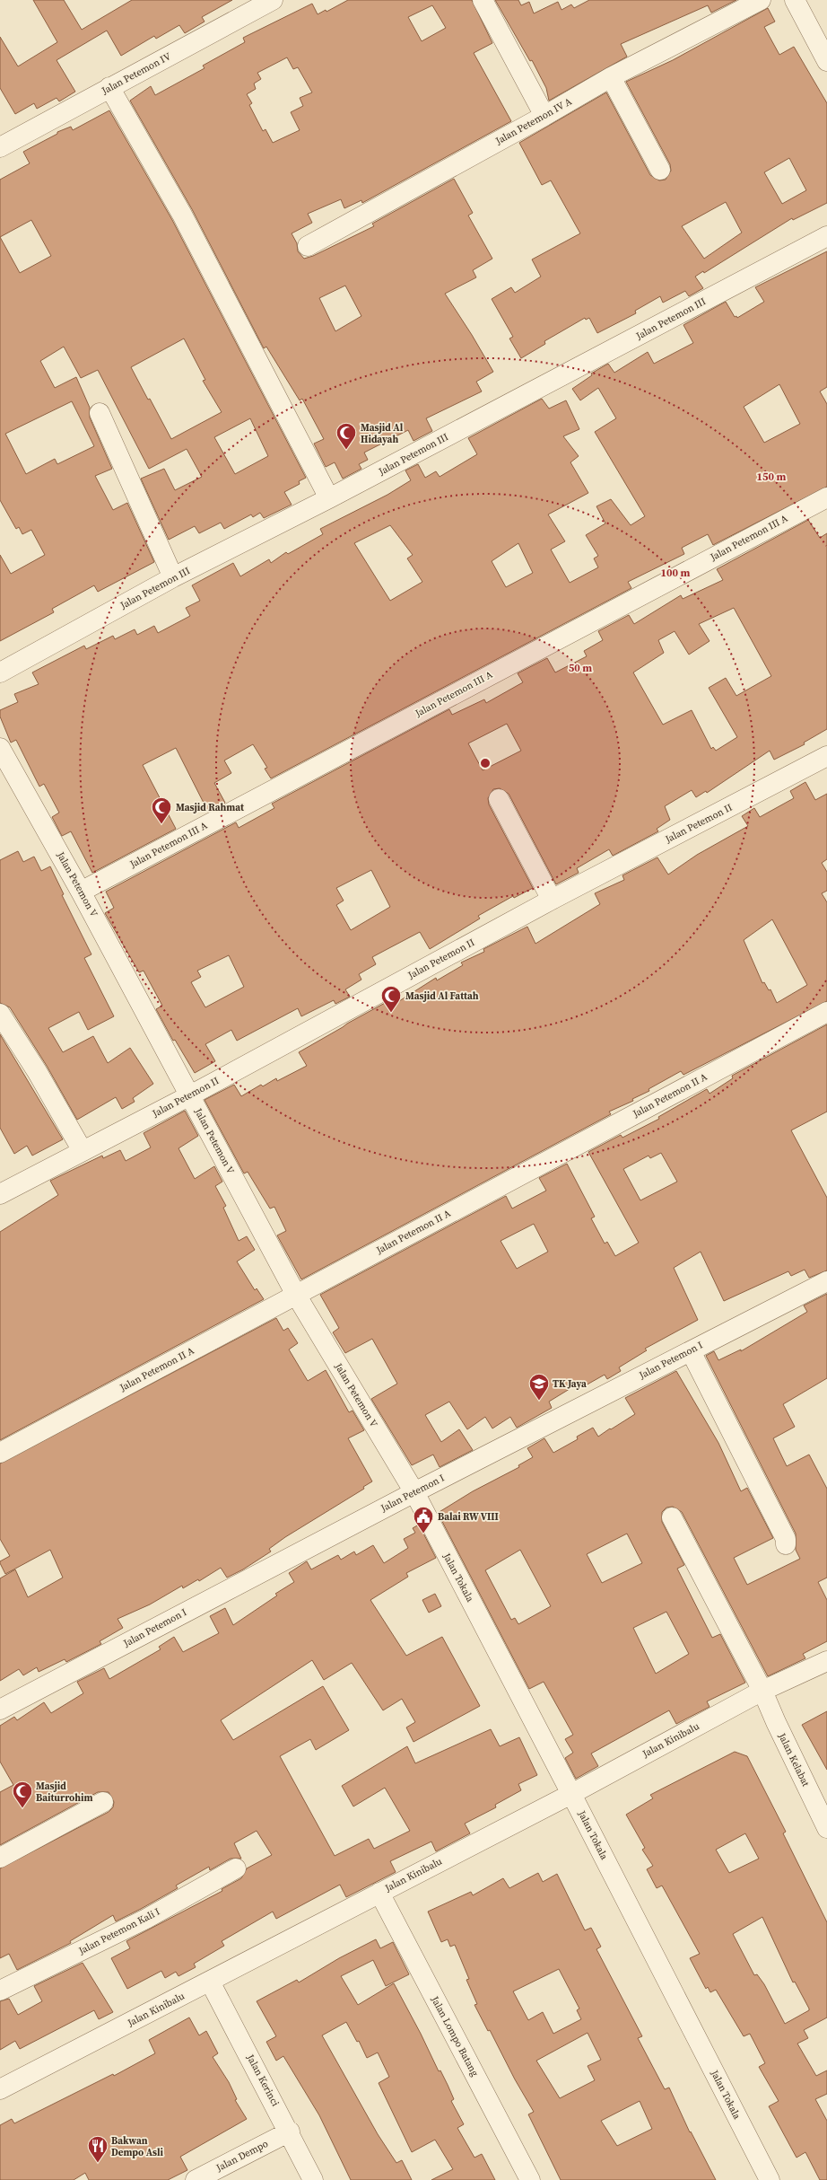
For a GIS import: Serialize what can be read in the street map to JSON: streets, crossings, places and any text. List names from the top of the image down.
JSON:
{
  "streets": {
    "street": [
      "Jalan Petemon IV",
      "Jalan Petemon IV A",
      "Jalan Petemon III",
      "Jalan Petemon III A",
      "Jalan Petemon II",
      "Jalan Petemon V",
      "Jalan Petemon II A",
      "Jalan Petemon I",
      "Jalan Tokala",
      "Jalan Kinibalu",
      "Jalan Kelabat",
      "Jalan Petemon Kali I",
      "Jalan Lompo Batang",
      "Jalan Kerinci",
      "Jalan Dempo"
    ]
  },
  "crossings": [
    ["Jalan Petemon III A", "Jalan Petemon V"],
    ["Jalan Petemon II", "Jalan Petemon V"],
    ["Jalan Petemon V", "Jalan Petemon II A"],
    ["Jalan Petemon V", "Jalan Petemon I"],
    ["Jalan Petemon V", "Jalan Tokala"],
    ["Jalan Petemon I", "Jalan Tokala"],
    ["Jalan Tokala", "Jalan Kinibalu"],
    ["Jalan Kinibalu", "Jalan Kelabat"],
    ["Jalan Kinibalu", "Jalan Lompo Batang"],
    ["Jalan Kinibalu", "Jalan Kerinci"],
    ["Jalan Kerinci", "Jalan Dempo"]
  ],
  "places": {
    "mosque": [
      "Masjid Al Hidayah",
      "Masjid Rahmat",
      "Masjid Al Fattah",
      "Masjid Baiturrohim"
    ],
    "school or university": ["TK Jaya"],
    "public building": ["Balai RW VIII"],
    "restaurant": ["Bakwan Dempo Asli"]
  },
  "rings": ["150 m", "100 m", "50 m"]
}
